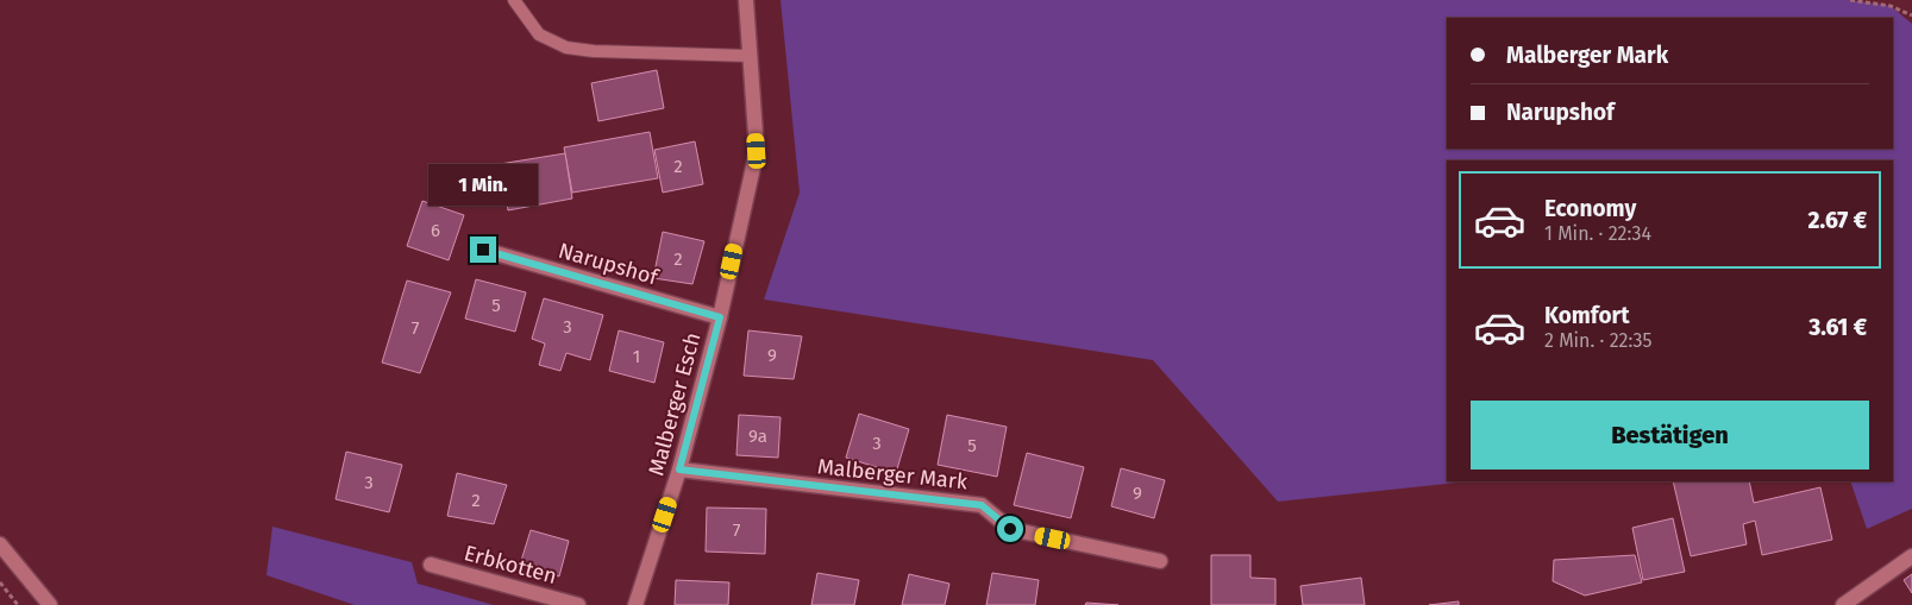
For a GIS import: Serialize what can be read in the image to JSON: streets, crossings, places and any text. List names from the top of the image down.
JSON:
{
  "streets": {
    "street": [
      "Narupshof",
      "Malberger Esch",
      "Malberger Mark",
      "Erbkotten"
    ]
  },
  "crossings": [
    ["Narupshof", "Malberger Esch"],
    ["Malberger Esch", "Malberger Mark"]
  ],
  "house_numbers": [
    "2",
    "6",
    "2",
    "5",
    "3",
    "7",
    "9",
    "1",
    "9a",
    "3",
    "5",
    "3",
    "9",
    "2",
    "7"
  ],
  "page": {
    "banner": ["Malberger Mark", "Narupshof"],
    "bubble": "1 Min.",
    "list": [
      {
        "name": "Economy",
        "note": "1 Min. · 22:34",
        "value": "2.67 €"
      },
      {
        "name": "Komfort",
        "note": "2 Min. · 22:35",
        "value": "3.61 €"
      }
    ],
    "buttons": "Bestätigen"
  }
}
